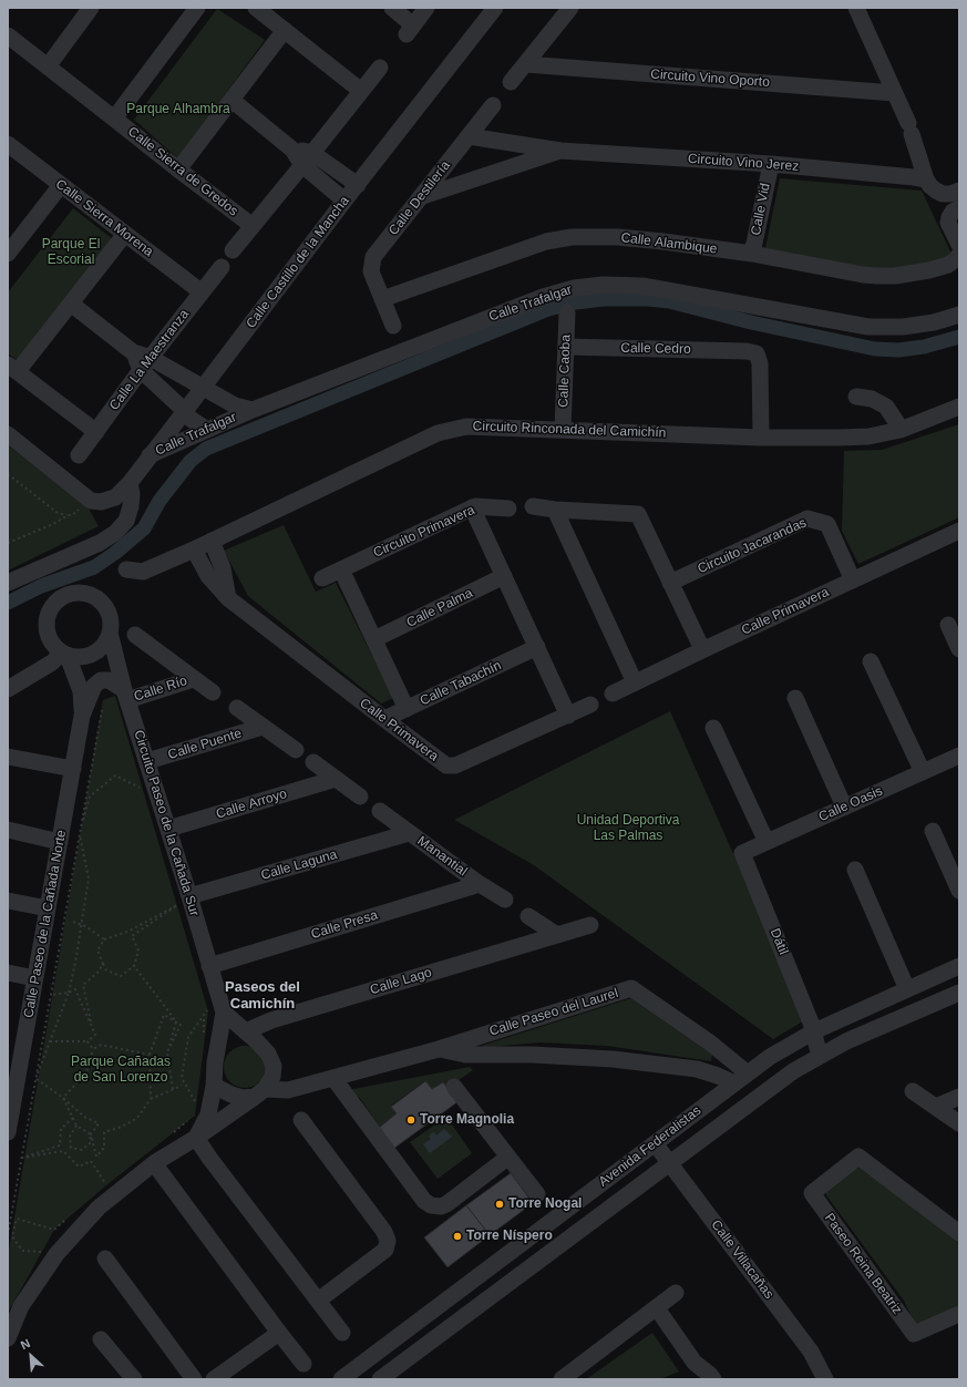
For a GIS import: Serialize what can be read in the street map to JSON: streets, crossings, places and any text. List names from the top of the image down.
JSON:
{
  "streets": {
    "street": [
      "Circuito Vino Oporto",
      "Circuito Vino Jerez",
      "Calle Sierra de Gredos",
      "Calle Destilería",
      "Calle Vid",
      "Calle Sierra Morena",
      "Calle Alambique",
      "Calle Castillo de la Mancha",
      "Calle Trafalgar",
      "Calle Cedro",
      "Calle La Maestranza",
      "Calle Caoba",
      "Circuito Rinconada del Camichín",
      "Circuito Primavera",
      "Circuito Jacarandas",
      "Calle Palma",
      "Calle Primavera",
      "Calle Tabachín",
      "Calle Río",
      "Calle Puente",
      "Calle Arroyo",
      "Calle Oasis",
      "Circuito Paseo de la Cañada Sur",
      "Manantial",
      "Calle Laguna",
      "Calle Paseo de la Cañada Norte",
      "Calle Presa",
      "Dátil",
      "Calle Lago",
      "Calle Paseo del Laurel",
      "Avenida Federalistas",
      "Calle Villacañas",
      "Paseo Reina Beatriz"
    ]
  },
  "crossings": [
    ["Circuito Vino Jerez", "Calle Destilería"],
    ["Circuito Vino Jerez", "Calle Vid"],
    ["Calle Destilería", "Calle Alambique"],
    ["Calle Vid", "Calle Alambique"],
    ["Calle Sierra Morena", "Calle La Maestranza"],
    ["Calle Castillo de la Mancha", "Calle Trafalgar"],
    ["Calle Cedro", "Calle Caoba"],
    ["Calle Cedro", "Circuito Rinconada del Camichín"],
    ["Calle Caoba", "Circuito Rinconada del Camichín"],
    ["Circuito Rinconada del Camichín", "Calle Primavera"],
    ["Circuito Jacarandas", "Calle Primavera"],
    ["Calle Primavera", "Calle Tabachín"],
    ["Calle Río", "Circuito Paseo de la Cañada Sur"],
    ["Calle Río", "Calle Paseo de la Cañada Norte"],
    ["Calle Puente", "Circuito Paseo de la Cañada Sur"],
    ["Calle Arroyo", "Circuito Paseo de la Cañada Sur"],
    ["Calle Oasis", "Dátil"],
    ["Circuito Paseo de la Cañada Sur", "Calle Laguna"],
    ["Circuito Paseo de la Cañada Sur", "Calle Paseo de la Cañada Norte"],
    ["Circuito Paseo de la Cañada Sur", "Calle Presa"],
    ["Manantial", "Calle Laguna"],
    ["Manantial", "Calle Presa"],
    ["Dátil", "Avenida Federalistas"],
    ["Calle Paseo del Laurel", "Avenida Federalistas"],
    ["Avenida Federalistas", "Calle Villacañas"]
  ],
  "districts": ["Paseos del Camichín"],
  "parks": [
    "Parque Alhambra",
    "Parque El Escorial",
    "Unidad Deportiva Las Palmas",
    "Parque Cañadas de San Lorenzo"
  ],
  "places": ["Torre Magnolia", "Torre Nogal", "Torre Níspero"],
  "north": "top left"
}
